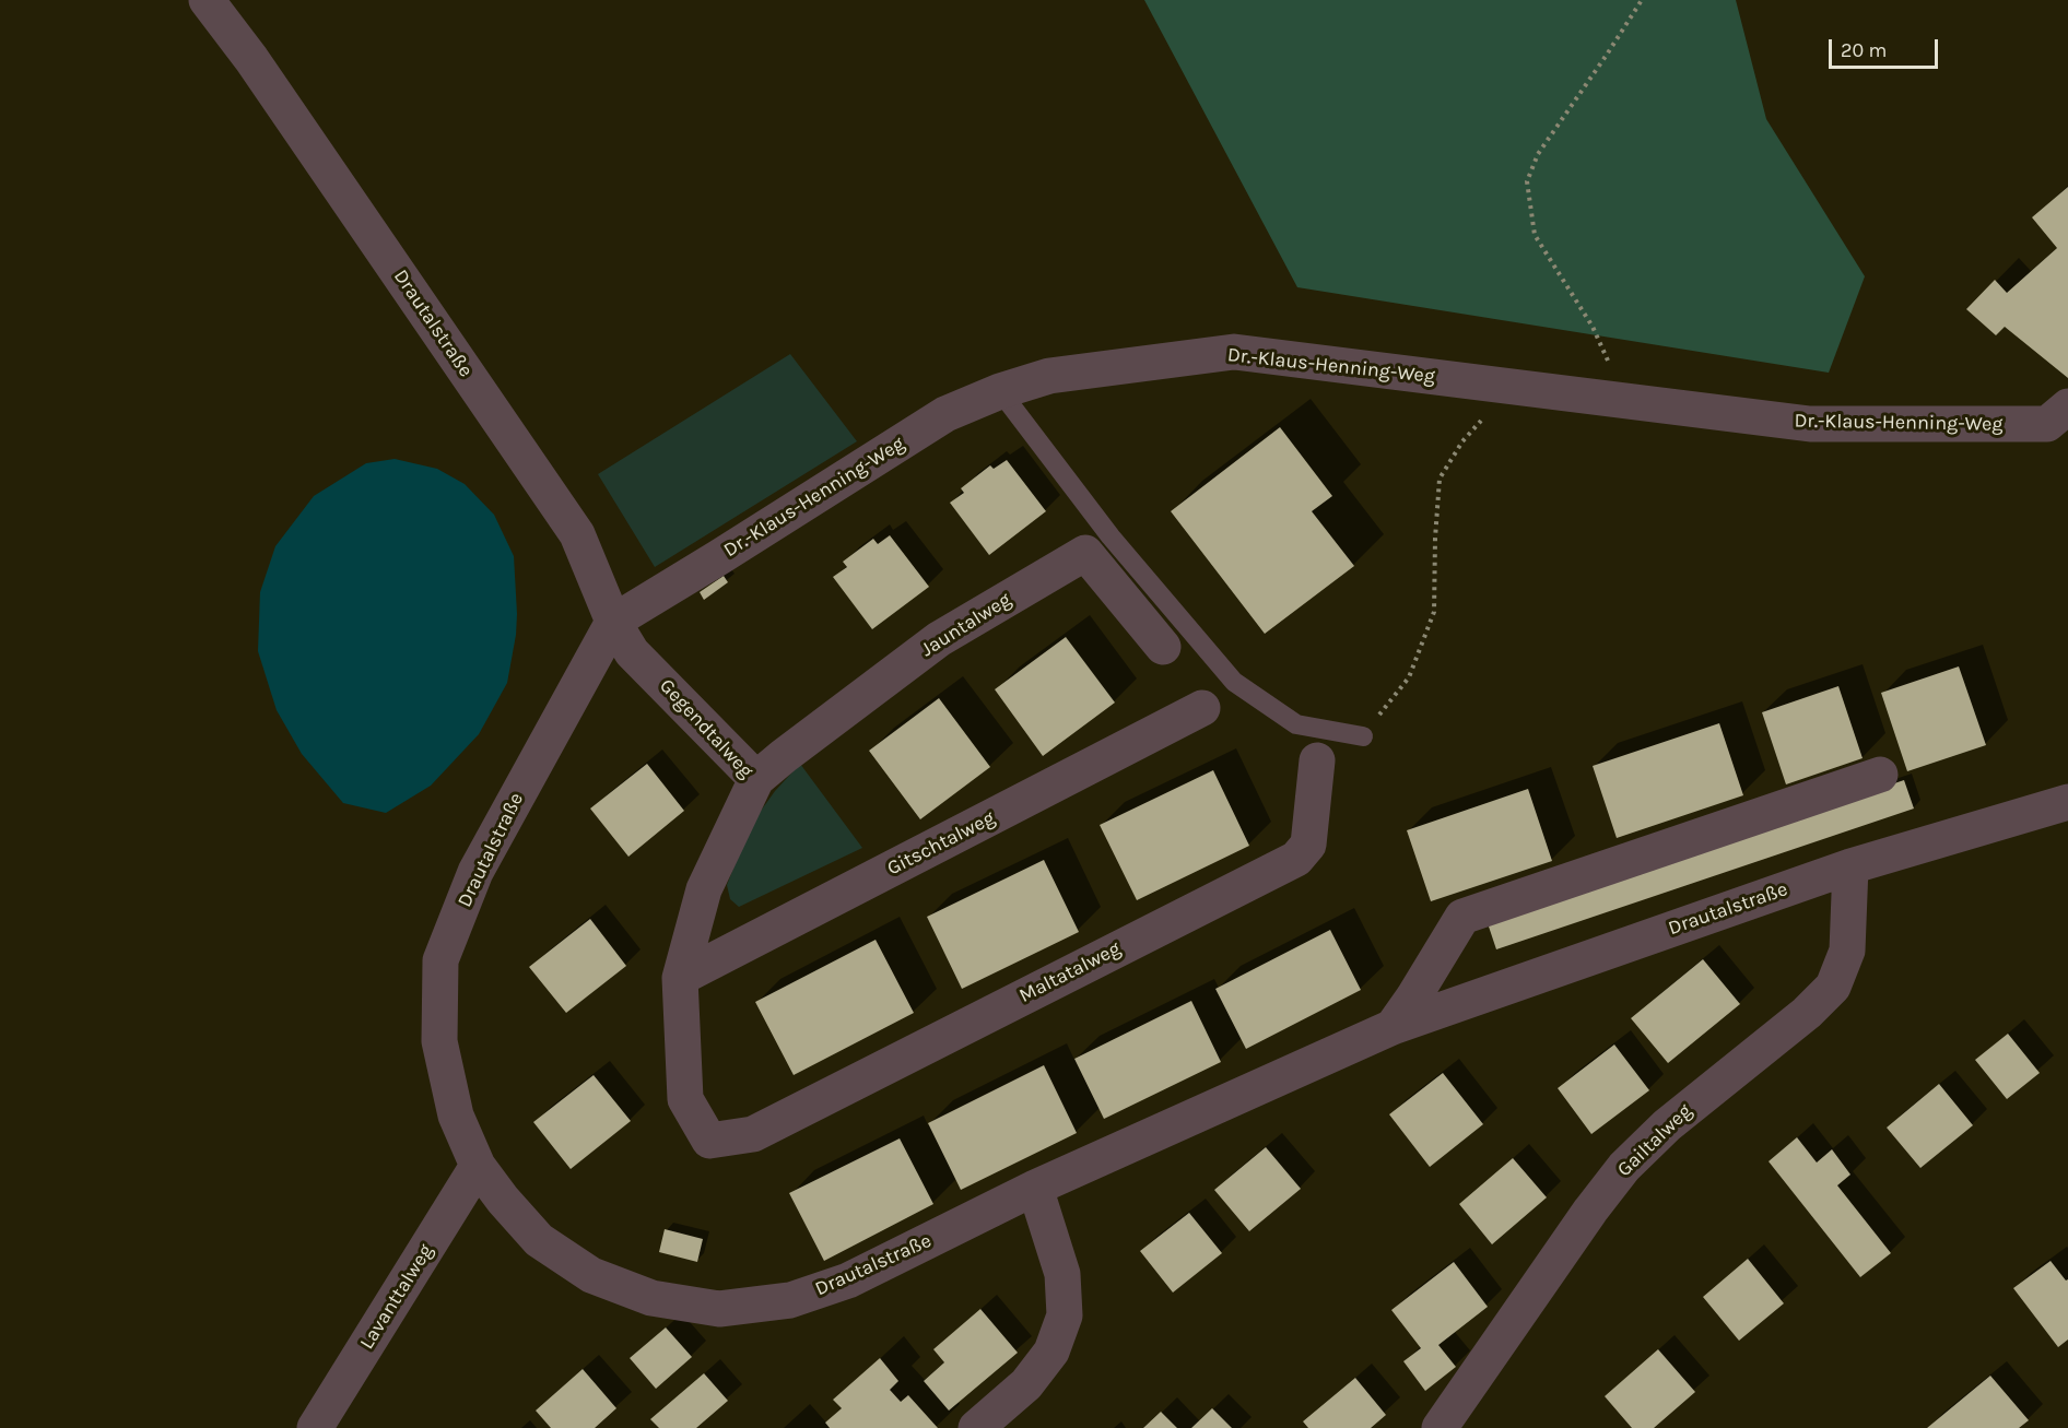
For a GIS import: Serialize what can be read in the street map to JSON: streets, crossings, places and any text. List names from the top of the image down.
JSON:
{
  "streets": {
    "street": [
      "Drautalstraße",
      "Dr.-Klaus-Henning-Weg",
      "Jauntalweg",
      "Gegendtalweg",
      "Gitschtalweg",
      "Maltatalweg",
      "Gailtalweg",
      "Lavanttalweg"
    ]
  },
  "crossings": [
    ["Drautalstraße", "Dr.-Klaus-Henning-Weg"],
    ["Drautalstraße", "Gegendtalweg"],
    ["Drautalstraße", "Gailtalweg"],
    ["Drautalstraße", "Lavanttalweg"],
    ["Dr.-Klaus-Henning-Weg", "Gegendtalweg"],
    ["Jauntalweg", "Gegendtalweg"],
    ["Gegendtalweg", "Gitschtalweg"],
    ["Gegendtalweg", "Maltatalweg"]
  ],
  "scale_bar": "20 m"
}
